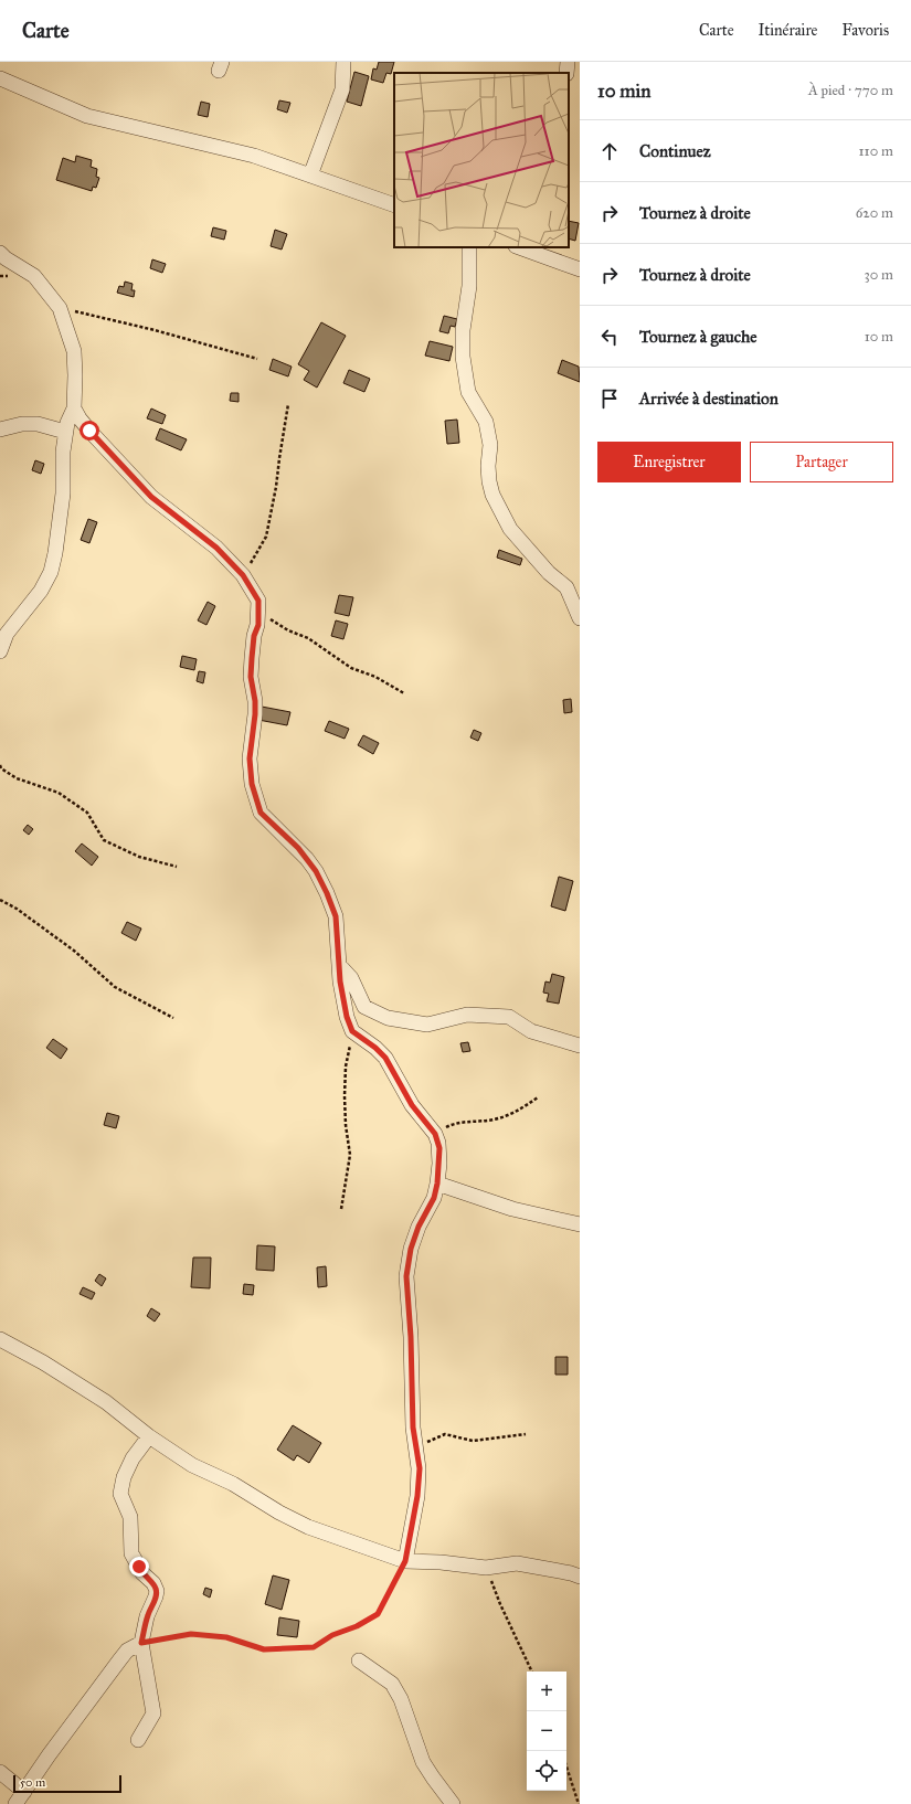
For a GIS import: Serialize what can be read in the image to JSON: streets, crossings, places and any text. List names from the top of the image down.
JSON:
{
  "scale_bar": "50 m",
  "page": {
    "header": "Carte",
    "nav": ["Carte", "Itinéraire", "Favoris"],
    "heading": ["10 min", "À pied · 770 m"],
    "list": [
      ["Continuez", "110 m"],
      ["Tournez à droite", "620 m"],
      ["Tournez à droite", "30 m"],
      ["Tournez à gauche", "10 m"],
      "Arrivée à destination"
    ],
    "buttons": ["Enregistrer", "Partager"],
    "map_buttons": ["+", "−"],
    "scale": "50 m"
  }
}
